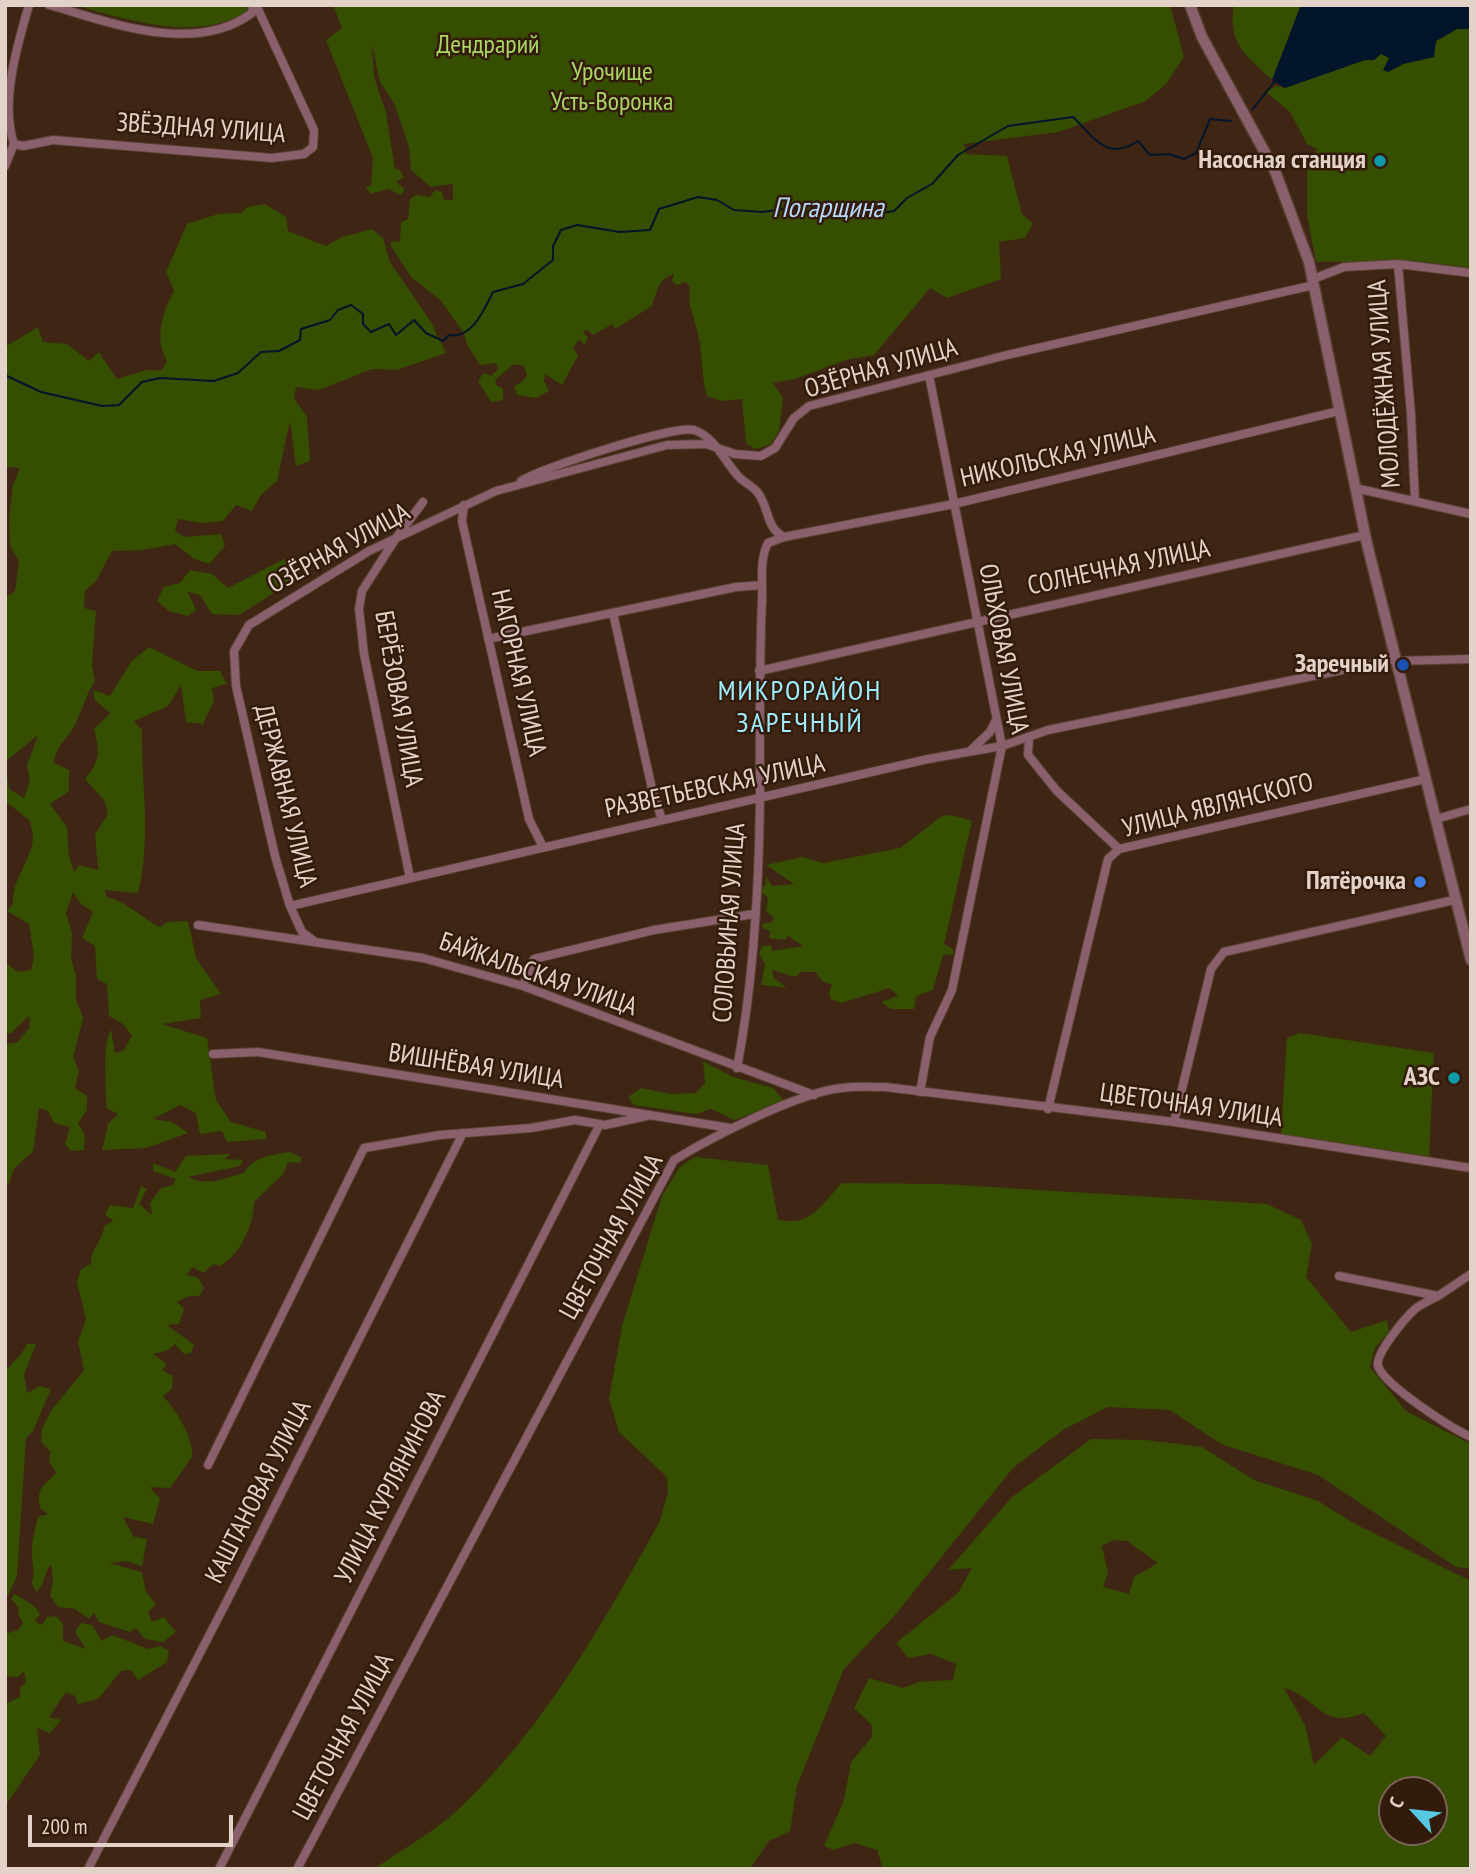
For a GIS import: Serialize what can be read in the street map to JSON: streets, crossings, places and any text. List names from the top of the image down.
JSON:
{
  "streets": {
    "street": [
      "ЗВЁЗДНАЯ УЛИЦА",
      "ОЗЁРНАЯ УЛИЦА",
      "МОЛОДЁЖНАЯ УЛИЦА",
      "НИКОЛЬСКАЯ УЛИЦА",
      "СОЛНЕЧНАЯ УЛИЦА",
      "ОЛЬХОВАЯ УЛИЦА",
      "НАГОРНАЯ УЛИЦА",
      "БЕРЁЗОВАЯ УЛИЦА",
      "РАЗВЕТЬЕВСКАЯ УЛИЦА",
      "ДЕРЖАВНАЯ УЛИЦА",
      "УЛИЦА ЯВЛЯНСКОГО",
      "СОЛОВЬИНАЯ УЛИЦА",
      "БАЙКАЛЬСКАЯ УЛИЦА",
      "ВИШНЁВАЯ УЛИЦА",
      "ЦВЕТОЧНАЯ УЛИЦА",
      "УЛИЦА КУРЛЯНИНОВА",
      "КАШТАНОВАЯ УЛИЦА"
    ]
  },
  "crossings": [
    ["ОЗЁРНАЯ УЛИЦА", "МОЛОДЁЖНАЯ УЛИЦА"],
    ["ОЗЁРНАЯ УЛИЦА", "ОЛЬХОВАЯ УЛИЦА"],
    ["ОЗЁРНАЯ УЛИЦА", "НАГОРНАЯ УЛИЦА"],
    ["ОЗЁРНАЯ УЛИЦА", "БЕРЁЗОВАЯ УЛИЦА"],
    ["ОЗЁРНАЯ УЛИЦА", "ДЕРЖАВНАЯ УЛИЦА"],
    ["НИКОЛЬСКАЯ УЛИЦА", "ОЛЬХОВАЯ УЛИЦА"],
    ["НИКОЛЬСКАЯ УЛИЦА", "СОЛОВЬИНАЯ УЛИЦА"],
    ["СОЛНЕЧНАЯ УЛИЦА", "ОЛЬХОВАЯ УЛИЦА"],
    ["СОЛНЕЧНАЯ УЛИЦА", "СОЛОВЬИНАЯ УЛИЦА"],
    ["ОЛЬХОВАЯ УЛИЦА", "РАЗВЕТЬЕВСКАЯ УЛИЦА"],
    ["ОЛЬХОВАЯ УЛИЦА", "ЦВЕТОЧНАЯ УЛИЦА"],
    ["НАГОРНАЯ УЛИЦА", "РАЗВЕТЬЕВСКАЯ УЛИЦА"],
    ["БЕРЁЗОВАЯ УЛИЦА", "РАЗВЕТЬЕВСКАЯ УЛИЦА"],
    ["РАЗВЕТЬЕВСКАЯ УЛИЦА", "ДЕРЖАВНАЯ УЛИЦА"],
    ["РАЗВЕТЬЕВСКАЯ УЛИЦА", "СОЛОВЬИНАЯ УЛИЦА"],
    ["ДЕРЖАВНАЯ УЛИЦА", "БАЙКАЛЬСКАЯ УЛИЦА"],
    ["УЛИЦА ЯВЛЯНСКОГО", "ЦВЕТОЧНАЯ УЛИЦА"],
    ["СОЛОВЬИНАЯ УЛИЦА", "БАЙКАЛЬСКАЯ УЛИЦА"],
    ["БАЙКАЛЬСКАЯ УЛИЦА", "ЦВЕТОЧНАЯ УЛИЦА"],
    ["ВИШНЁВАЯ УЛИЦА", "ЦВЕТОЧНАЯ УЛИЦА"]
  ],
  "districts": ["МИКРОРАЙОН ЗАРЕЧНЫЙ"],
  "water": ["Погарщина"],
  "parks": ["Дендрарий", "Урочище Усть-Воронка"],
  "places": [
    "Насосная станция",
    "Заречный",
    "Пятёрочка",
    "АЗС"
  ],
  "scale_bar": "200 m",
  "north": "top left"
}
